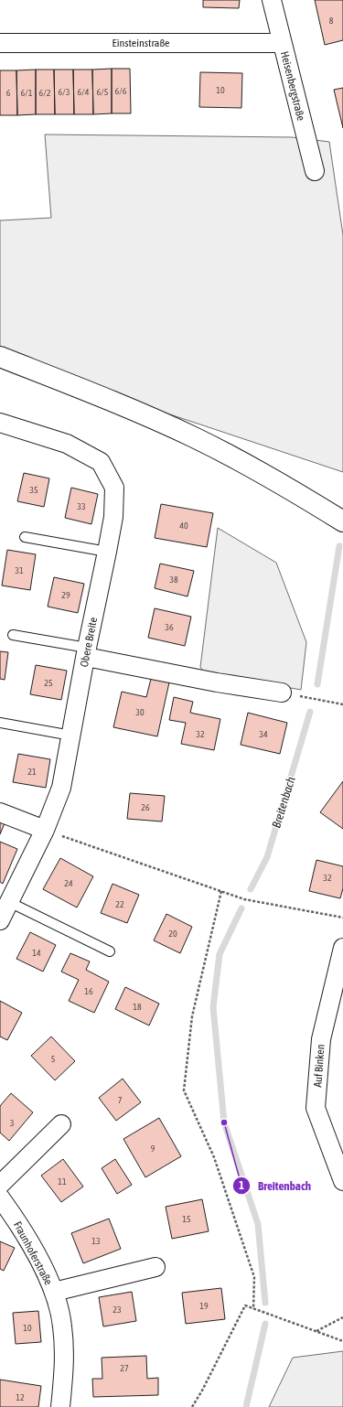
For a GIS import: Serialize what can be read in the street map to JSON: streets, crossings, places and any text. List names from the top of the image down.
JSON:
{
  "streets": {
    "street": [
      "Einsteinstraße",
      "Heisenbergstraße",
      "Obere Breite",
      "Auf Binken",
      "Fraunhoferstraße"
    ]
  },
  "crossings": [
    ["Einsteinstraße", "Heisenbergstraße"]
  ],
  "water": ["Breitenbach"],
  "places": ["Breitenbach"],
  "house_numbers": [
    "8",
    "10",
    "6/6",
    "6/3",
    "6/4",
    "6/5",
    "6",
    "6/1",
    "6/2",
    "35",
    "33",
    "40",
    "31",
    "38",
    "29",
    "36",
    "25",
    "30",
    "32",
    "34",
    "21",
    "26",
    "32",
    "24",
    "22",
    "20",
    "14",
    "16",
    "18",
    "5",
    "7",
    "3",
    "9",
    "11",
    "15",
    "13",
    "19",
    "23",
    "10",
    "27",
    "12"
  ]
}
